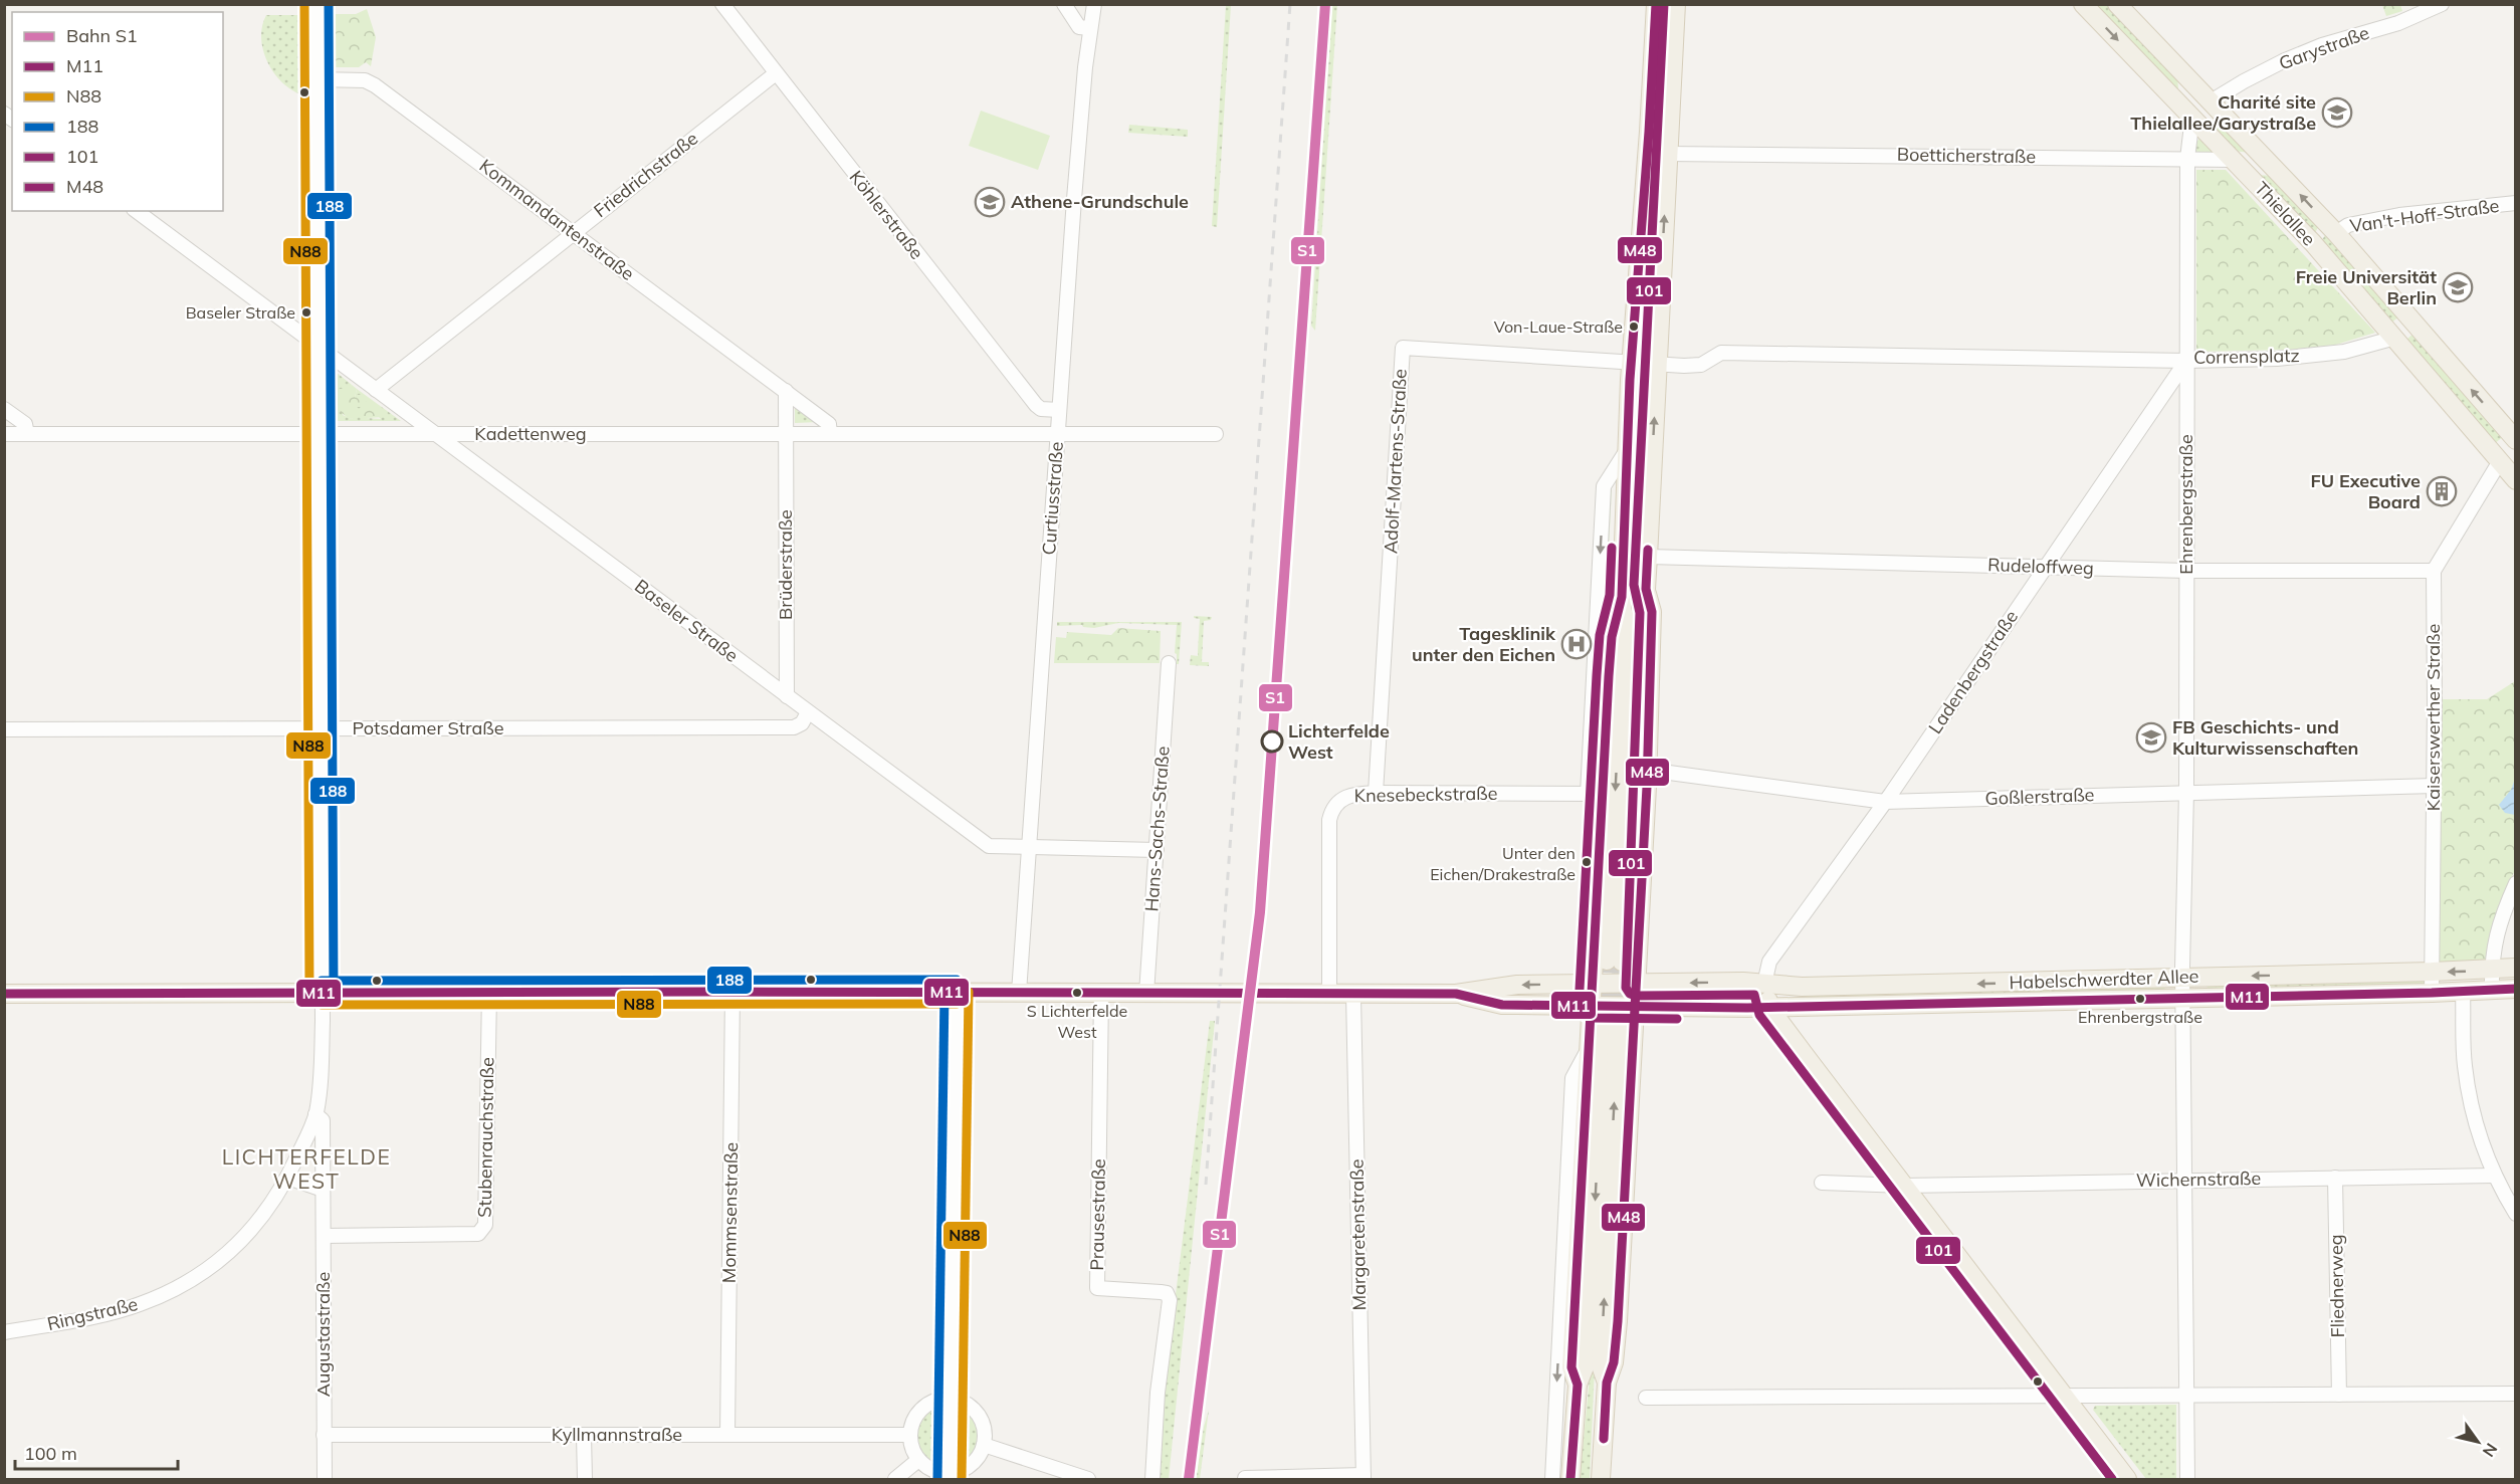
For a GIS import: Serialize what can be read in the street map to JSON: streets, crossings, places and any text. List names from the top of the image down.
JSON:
{
  "streets": {
    "main road": ["Boetticherstraße", "Thielallee", "Habelschwerdter Allee"],
    "street": [
      "Garystraße",
      "Friedrichstraße",
      "Köhlerstraße",
      "Van't-Hoff-Straße",
      "Kommandantenstraße",
      "Corrensplatz",
      "Kadettenweg",
      "Adolf-Martens-Straße",
      "Curtiusstraße",
      "Ehrenbergstraße",
      "Brüderstraße",
      "Rudeloffweg",
      "Baseler Straße",
      "Ladenbergstraße",
      "Kaiserswerther Straße",
      "Potsdamer Straße",
      "Knesebeckstraße",
      "Goßlerstraße",
      "Hans-Sachs-Straße",
      "Stubenrauchstraße",
      "Wichernstraße",
      "Mommsenstraße",
      "Prausestraße",
      "Margaretenstraße",
      "Fliednerweg",
      "Ringstraße",
      "Augustastraße",
      "Kyllmannstraße"
    ]
  },
  "crossings": [
    ["Garystraße", "Thielallee"],
    ["Boetticherstraße", "Thielallee"],
    ["Boetticherstraße", "Corrensplatz"],
    ["Friedrichstraße", "Köhlerstraße"],
    ["Friedrichstraße", "Kommandantenstraße"],
    ["Friedrichstraße", "Baseler Straße"],
    ["Thielallee", "Van't-Hoff-Straße"],
    ["Thielallee", "Corrensplatz"],
    ["Köhlerstraße", "Curtiusstraße"],
    ["Kommandantenstraße", "Kadettenweg"],
    ["Kommandantenstraße", "Ringstraße"],
    ["Corrensplatz", "Ehrenbergstraße"],
    ["Corrensplatz", "Ladenbergstraße"],
    ["Kadettenweg", "Curtiusstraße"],
    ["Kadettenweg", "Brüderstraße"],
    ["Kadettenweg", "Baseler Straße"],
    ["Kadettenweg", "Ringstraße"],
    ["Adolf-Martens-Straße", "Knesebeckstraße"],
    ["Curtiusstraße", "Baseler Straße"],
    ["Ehrenbergstraße", "Rudeloffweg"],
    ["Ehrenbergstraße", "Ladenbergstraße"],
    ["Ehrenbergstraße", "Goßlerstraße"],
    ["Ehrenbergstraße", "Habelschwerdter Allee"],
    ["Ehrenbergstraße", "Wichernstraße"],
    ["Brüderstraße", "Baseler Straße"],
    ["Rudeloffweg", "Ladenbergstraße"],
    ["Rudeloffweg", "Kaiserswerther Straße"],
    ["Baseler Straße", "Potsdamer Straße"],
    ["Baseler Straße", "Hans-Sachs-Straße"],
    ["Baseler Straße", "Ringstraße"],
    ["Ladenbergstraße", "Goßlerstraße"],
    ["Ladenbergstraße", "Habelschwerdter Allee"],
    ["Kaiserswerther Straße", "Goßlerstraße"],
    ["Kaiserswerther Straße", "Habelschwerdter Allee"],
    ["Potsdamer Straße", "Ringstraße"],
    ["Stubenrauchstraße", "Augustastraße"],
    ["Wichernstraße", "Fliednerweg"],
    ["Mommsenstraße", "Kyllmannstraße"],
    ["Ringstraße", "Augustastraße"],
    ["Augustastraße", "Kyllmannstraße"]
  ],
  "districts": ["LICHTERFELDE WEST"],
  "places": {
    "school or university": [
      "Charité site Thielallee/Garystraße",
      "Athene-Grundschule",
      "Freie Universität Berlin",
      "FB Geschichts- und Kulturwissenschaften"
    ],
    "other": [
      "Baseler Straße",
      "Von-Laue-Straße",
      "Lichterfelde West",
      "Unter den Eichen/Drakestraße",
      "S Lichterfelde West",
      "Ehrenbergstraße"
    ],
    "building": ["FU Executive Board"],
    "hospital": ["Tagesklinik unter den Eichen"]
  },
  "lines": [
    "rail line S1",
    "transit line N88",
    "transit line 188",
    "transit line 101",
    "transit line M48",
    "transit line M11"
  ],
  "legend": [
    "Bahn S1",
    "M11",
    "N88",
    "188",
    "101",
    "M48"
  ],
  "scale_bar": "100 m",
  "north": "bottom right"
}
